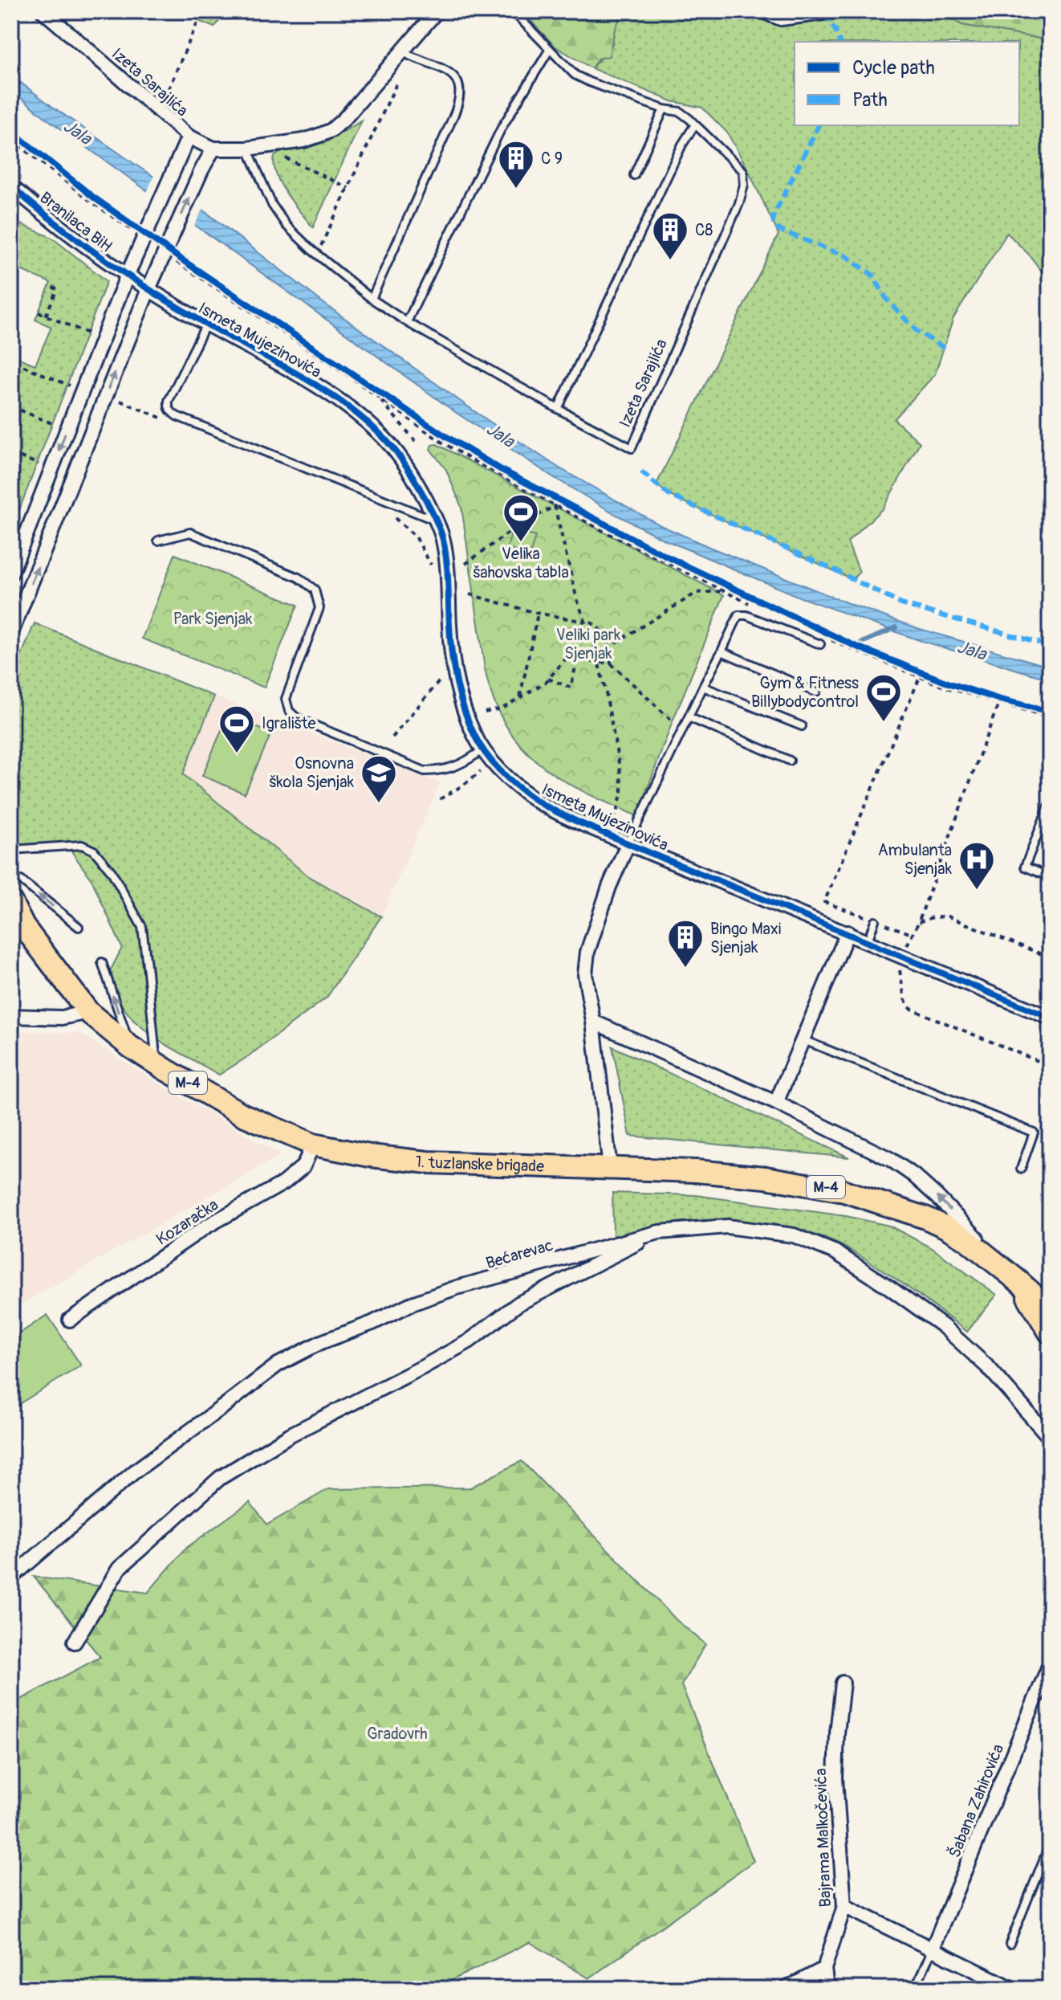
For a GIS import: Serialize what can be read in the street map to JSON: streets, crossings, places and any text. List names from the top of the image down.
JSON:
{
  "streets": {
    "main road": ["M-4", "1. tuzlanske brigade"],
    "street": [
      "Izeta Sarajlića",
      "Branilaca BiH",
      "Ismeta Mujezinovića",
      "Kozaračka",
      "Bećarevac",
      "Šabana Zahirovića",
      "Bajrama Malkočevića"
    ]
  },
  "crossings": [
    ["Branilaca BiH", "Ismeta Mujezinovića"],
    ["Ismeta Mujezinovića", "1. tuzlanske brigade"],
    ["1. tuzlanske brigade", "Kozaračka"]
  ],
  "water": ["Jala"],
  "parks": ["Park Sjenjak", "Veliki park Sjenjak", "Gradovrh"],
  "places": {
    "building": ["C 9", "C8", "Bingo Maxi Sjenjak"],
    "sports": ["Velika šahovska tabla", "Gym & Fitness Billybodycontrol", "Igralište"],
    "school or university": ["Osnovna škola Sjenjak"],
    "hospital": ["Ambulanta Sjenjak"]
  },
  "legend": ["Cycle path", "Path"]
}
